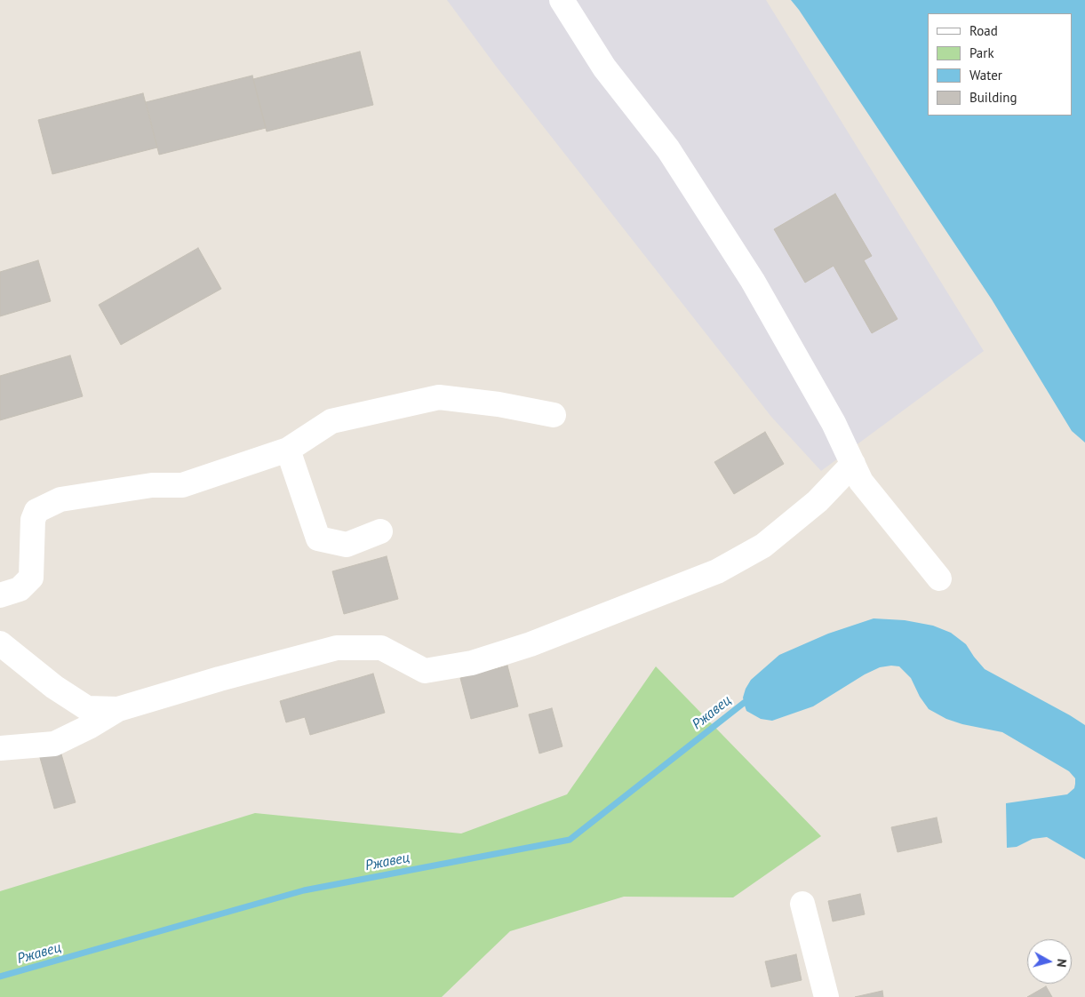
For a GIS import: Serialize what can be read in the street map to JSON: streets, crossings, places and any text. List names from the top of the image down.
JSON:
{
  "water": ["Ржавец"],
  "legend": [
    "Road",
    "Park",
    "Water",
    "Building"
  ],
  "north": "right"
}
